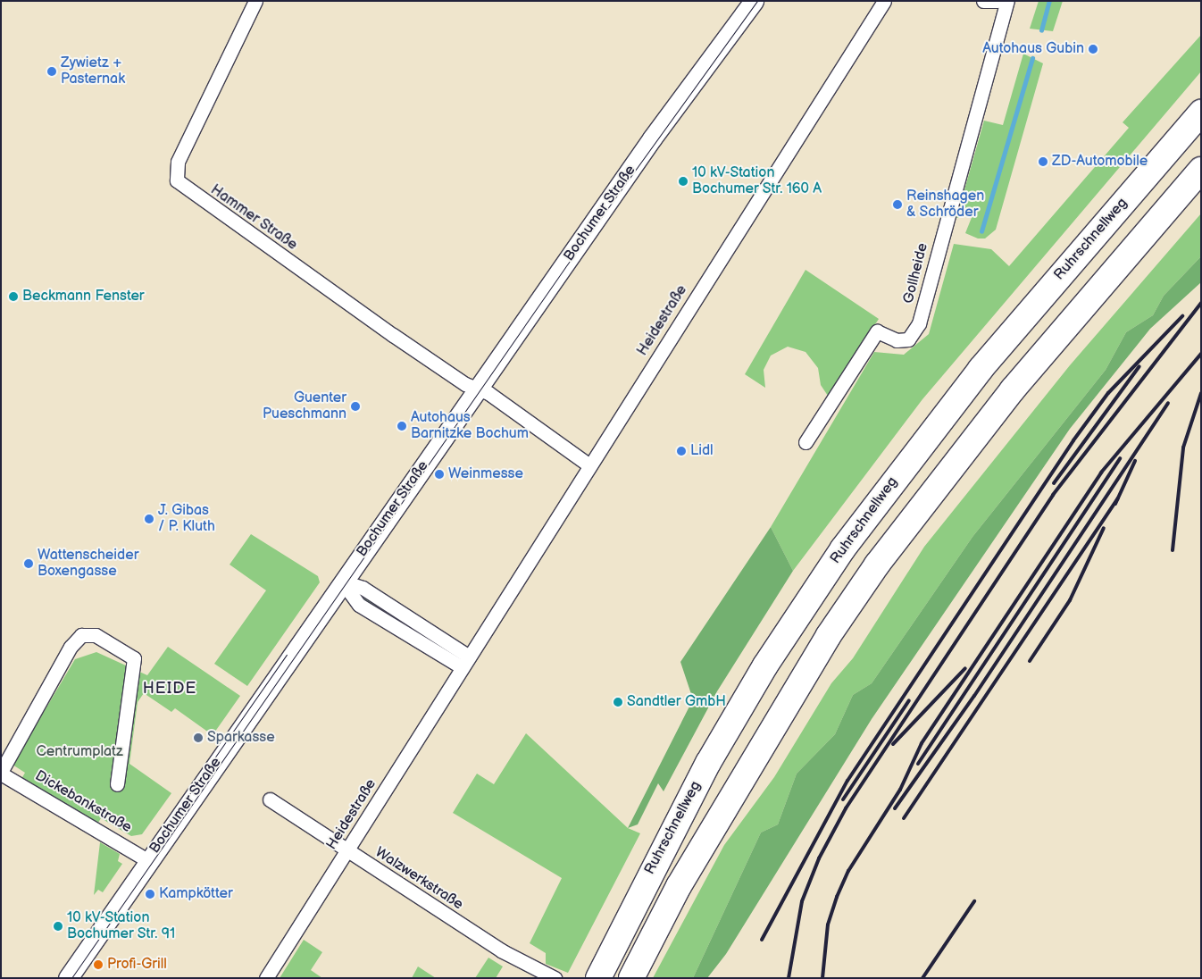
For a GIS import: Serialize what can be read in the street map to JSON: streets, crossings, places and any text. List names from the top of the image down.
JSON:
{
  "streets": {
    "highway": ["Ruhrschnellweg"],
    "main road": ["Bochumer Straße"],
    "street": [
      "Hammer Straße",
      "Gollheide",
      "Heidestraße",
      "Dickebankstraße",
      "Walzwerkstraße"
    ]
  },
  "crossings": [
    ["Bochumer Straße", "Hammer Straße"],
    ["Bochumer Straße", "Dickebankstraße"],
    ["Heidestraße", "Walzwerkstraße"]
  ],
  "districts": ["HEIDE"],
  "parks": ["Centrumplatz"],
  "places": [
    "Autohaus Gubin",
    "Zywietz + Pasternak",
    "ZD-Automobile",
    "10 kV-Station Bochumer Str. 160 A",
    "Reinshagen & Schröder",
    "Beckmann Fenster",
    "Guenter Pueschmann",
    "Autohaus Barnitzke Bochum",
    "Lidl",
    "Weinmesse",
    "J. Gibas / P. Kluth",
    "Wattenscheider Boxengasse",
    "Sandtler GmbH",
    "Sparkasse",
    "Kampkötter",
    "10 kV-Station Bochumer Str. 91",
    "Profi-Grill"
  ]
}
